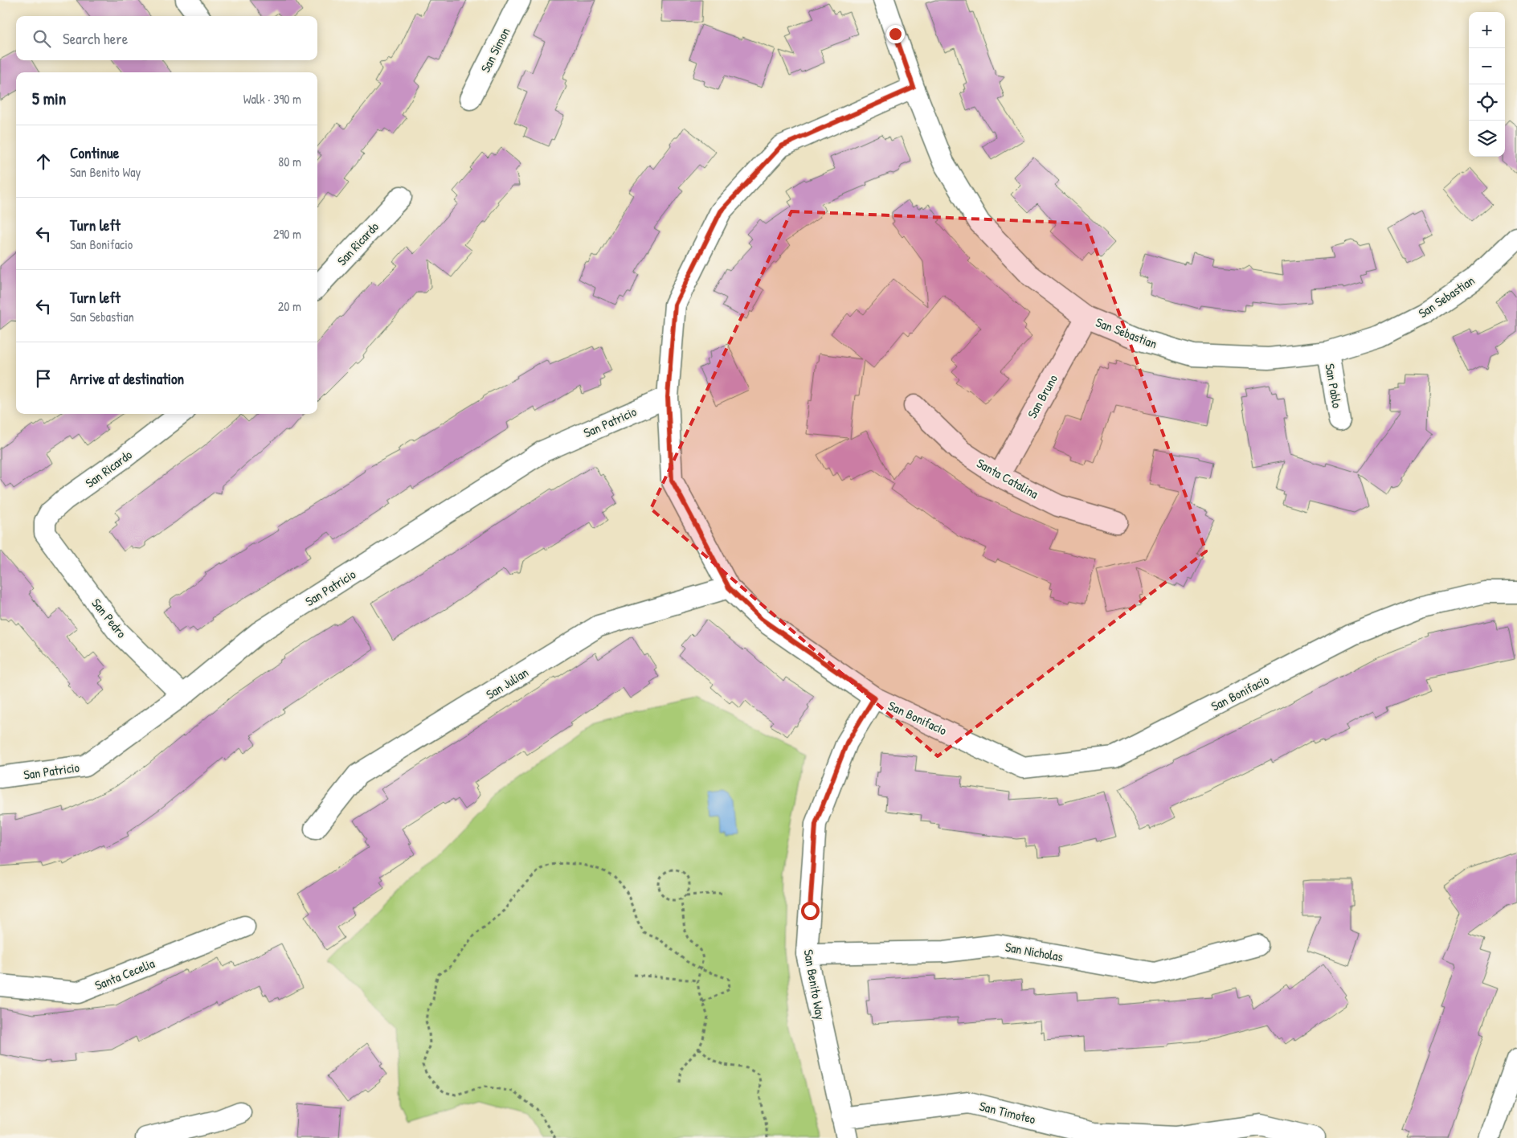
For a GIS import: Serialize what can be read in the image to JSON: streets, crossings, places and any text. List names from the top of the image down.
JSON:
{
  "streets": {
    "street": [
      "San Simon",
      "San Ricardo",
      "San Sebastian",
      "San Pablo",
      "San Bruno",
      "San Patricio",
      "Santa Catalina",
      "San Pedro",
      "San Julian",
      "San Bonifacio",
      "San Nicholas",
      "Santa Cecelia",
      "San Benito Way",
      "San Timoteo"
    ]
  },
  "crossings": [
    ["San Ricardo", "San Pedro"],
    ["San Sebastian", "San Pablo"],
    ["San Sebastian", "San Bruno"],
    ["San Sebastian", "San Bonifacio"],
    ["San Bruno", "Santa Catalina"],
    ["San Patricio", "San Pedro"],
    ["San Patricio", "San Bonifacio"],
    ["San Julian", "San Bonifacio"],
    ["San Bonifacio", "San Benito Way"],
    ["San Nicholas", "San Benito Way"],
    ["San Benito Way", "San Timoteo"]
  ],
  "page": {
    "map_buttons": ["+", "−"],
    "search": "Search here",
    "heading": ["5 min", "Walk · 390 m"],
    "list": [
      ["Continue", "San Benito Way", "80 m"],
      ["Turn left", "San Bonifacio", "290 m"],
      ["Turn left", "San Sebastian", "20 m"],
      "Arrive at destination"
    ]
  }
}
